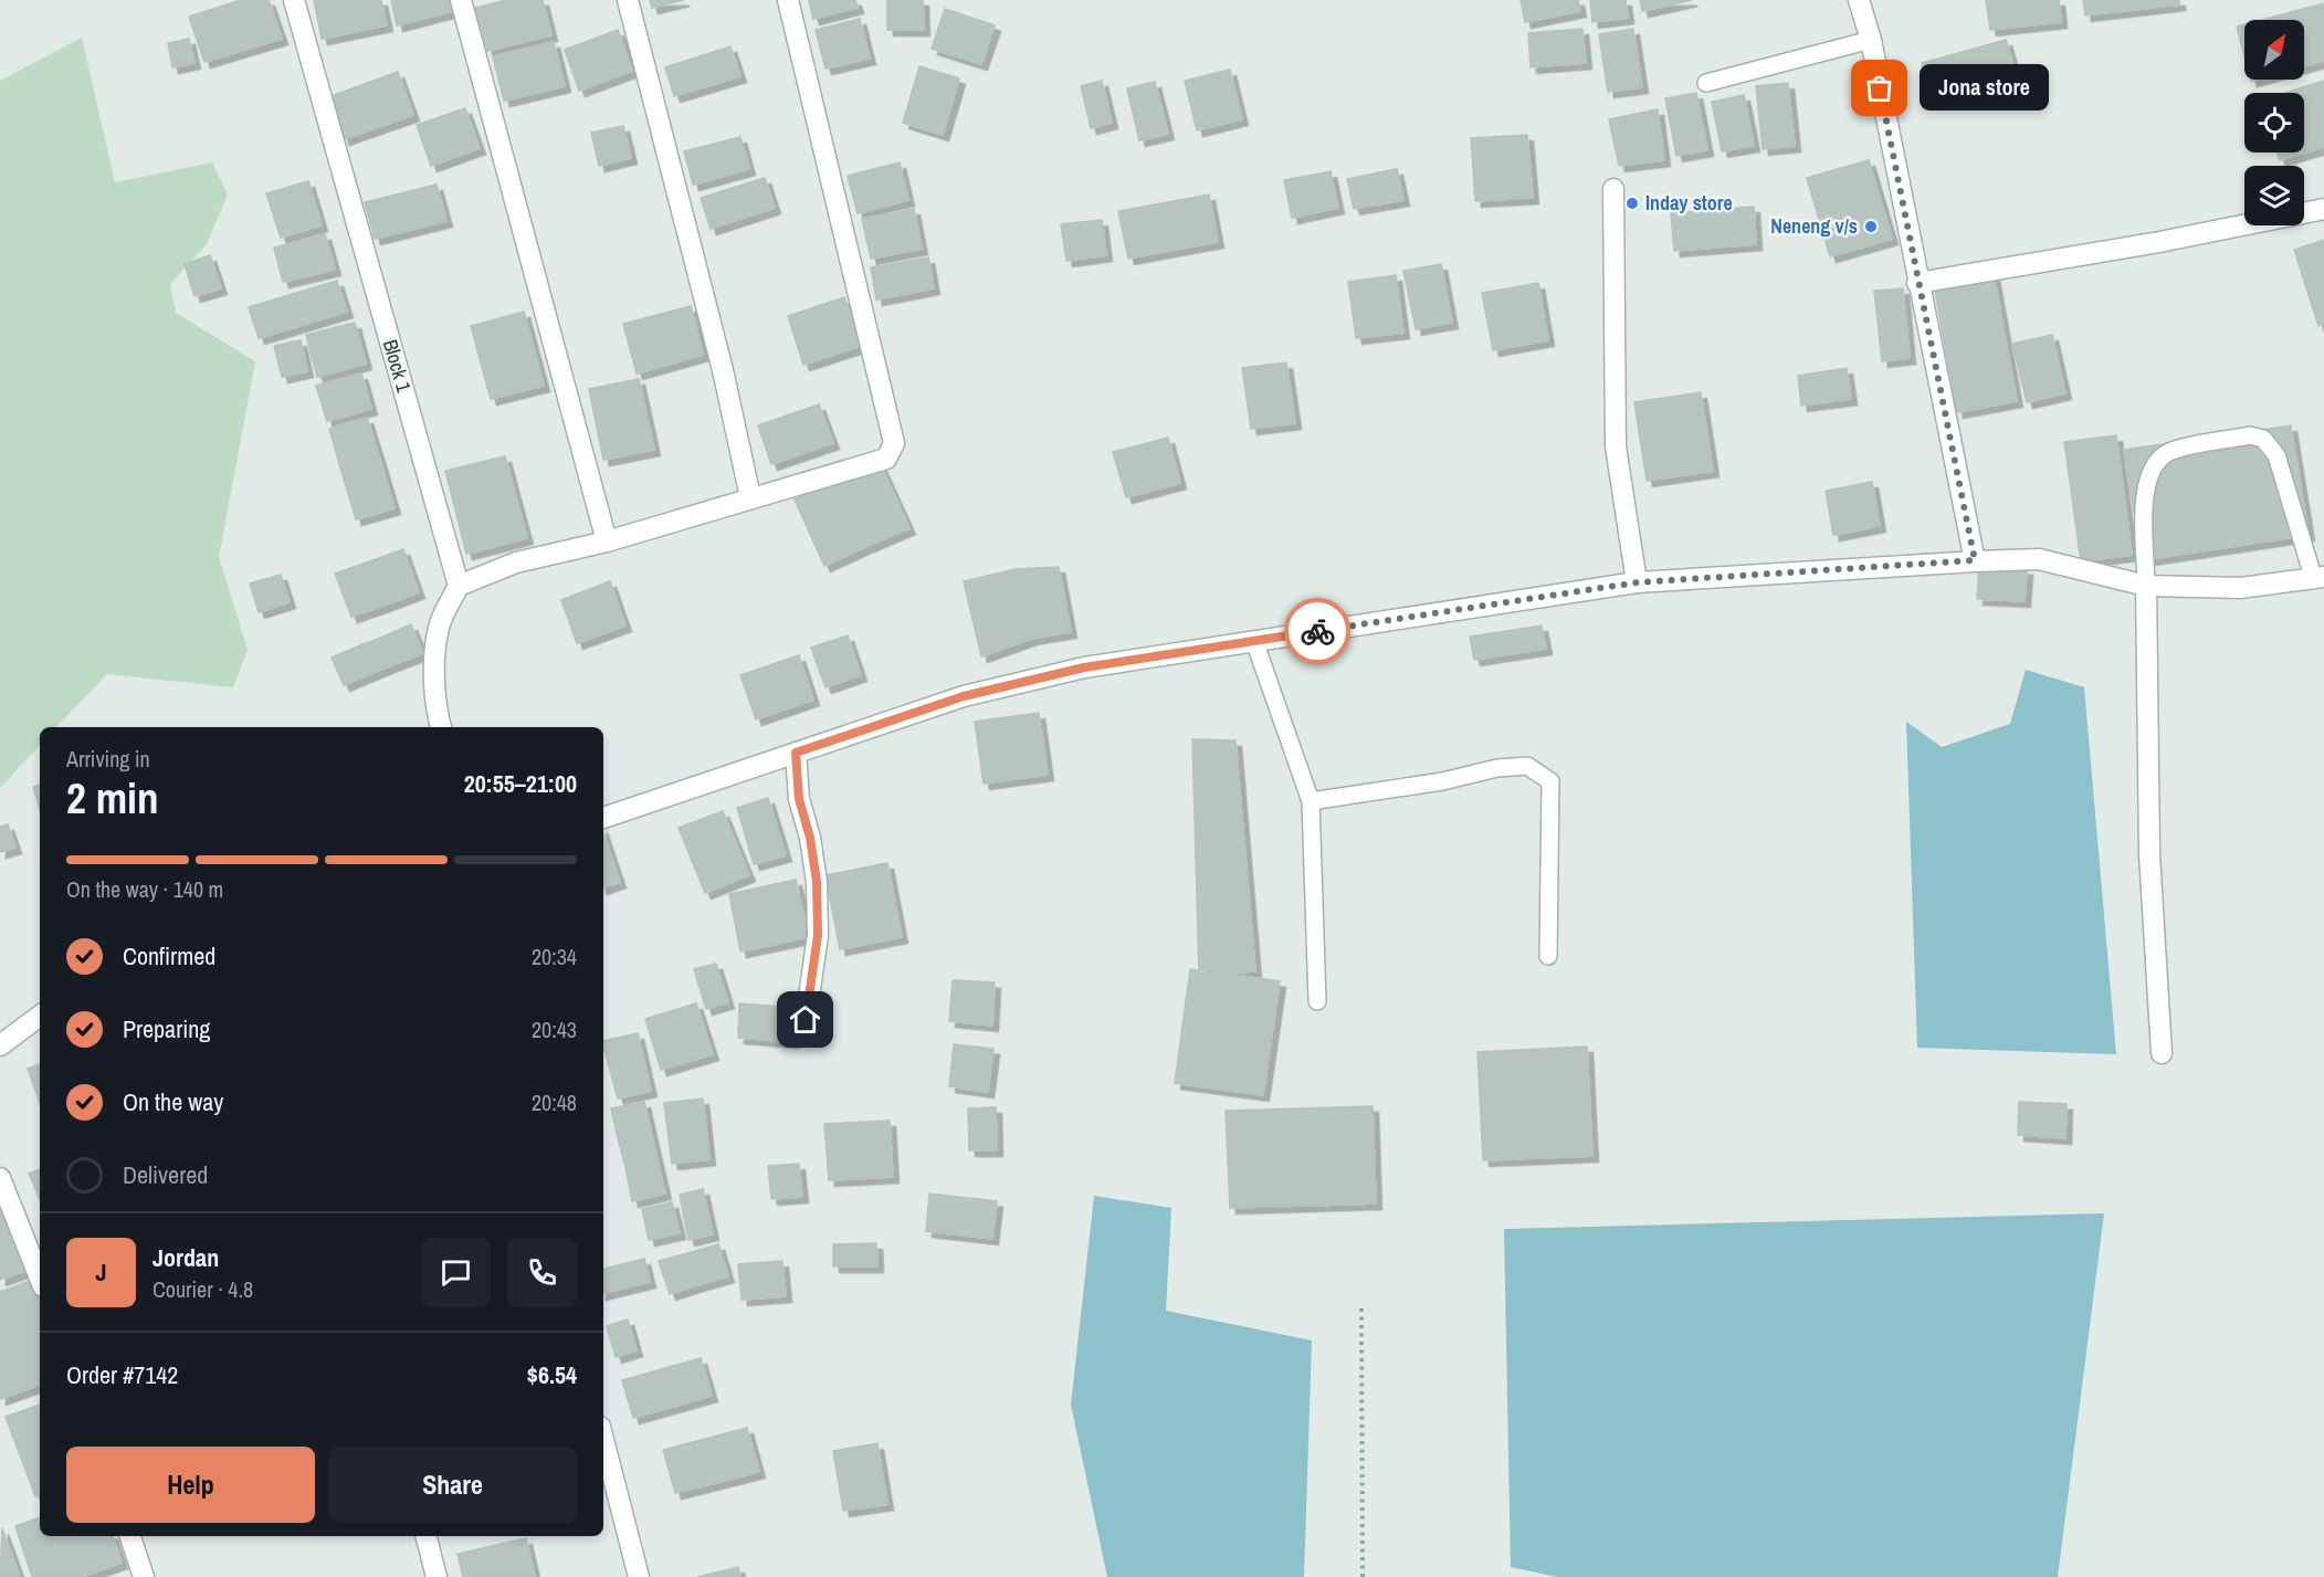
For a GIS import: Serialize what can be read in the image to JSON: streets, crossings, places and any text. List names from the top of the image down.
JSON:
{
  "streets": {
    "street": ["Block 1"]
  },
  "places": ["Jona store", "Inday store", "Neneng v/s"],
  "north": "top right",
  "page": {
    "bubble": "Jona store",
    "heading": ["2 min", "Arriving in", "20:55–21:00"],
    "panel": [
      "Jordan",
      "Courier · 4.8",
      "Order #7142",
      "$6.54"
    ],
    "bar": "On the way · 140 m",
    "list": [
      ["Confirmed", "20:34"],
      ["Preparing", "20:43"],
      ["On the way", "20:48"],
      "Delivered"
    ],
    "round": "J",
    "buttons": ["Help", "Share"]
  }
}
